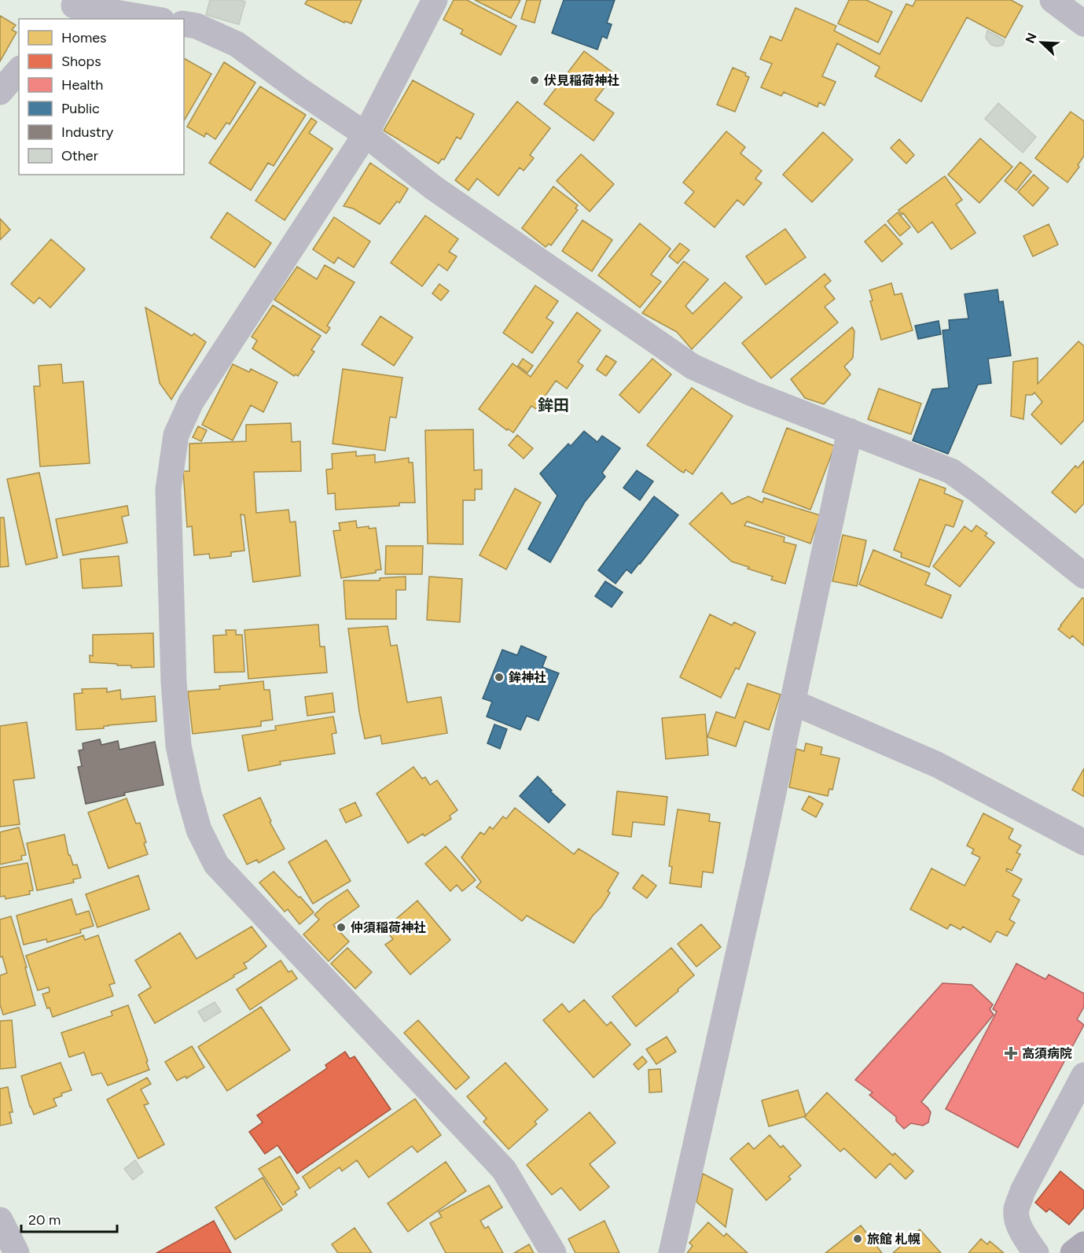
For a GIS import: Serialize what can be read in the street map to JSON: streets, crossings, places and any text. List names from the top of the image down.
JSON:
{
  "districts": ["鉾田"],
  "places": {
    "other": [
      "伏見稲荷神社",
      "鉾神社",
      "仲須稲荷神社",
      "旅館 札幌"
    ],
    "health": ["高須病院"]
  },
  "legend": [
    "Homes",
    "Shops",
    "Health",
    "Public",
    "Industry",
    "Other"
  ],
  "scale_bar": "20 m",
  "north": "top left"
}
